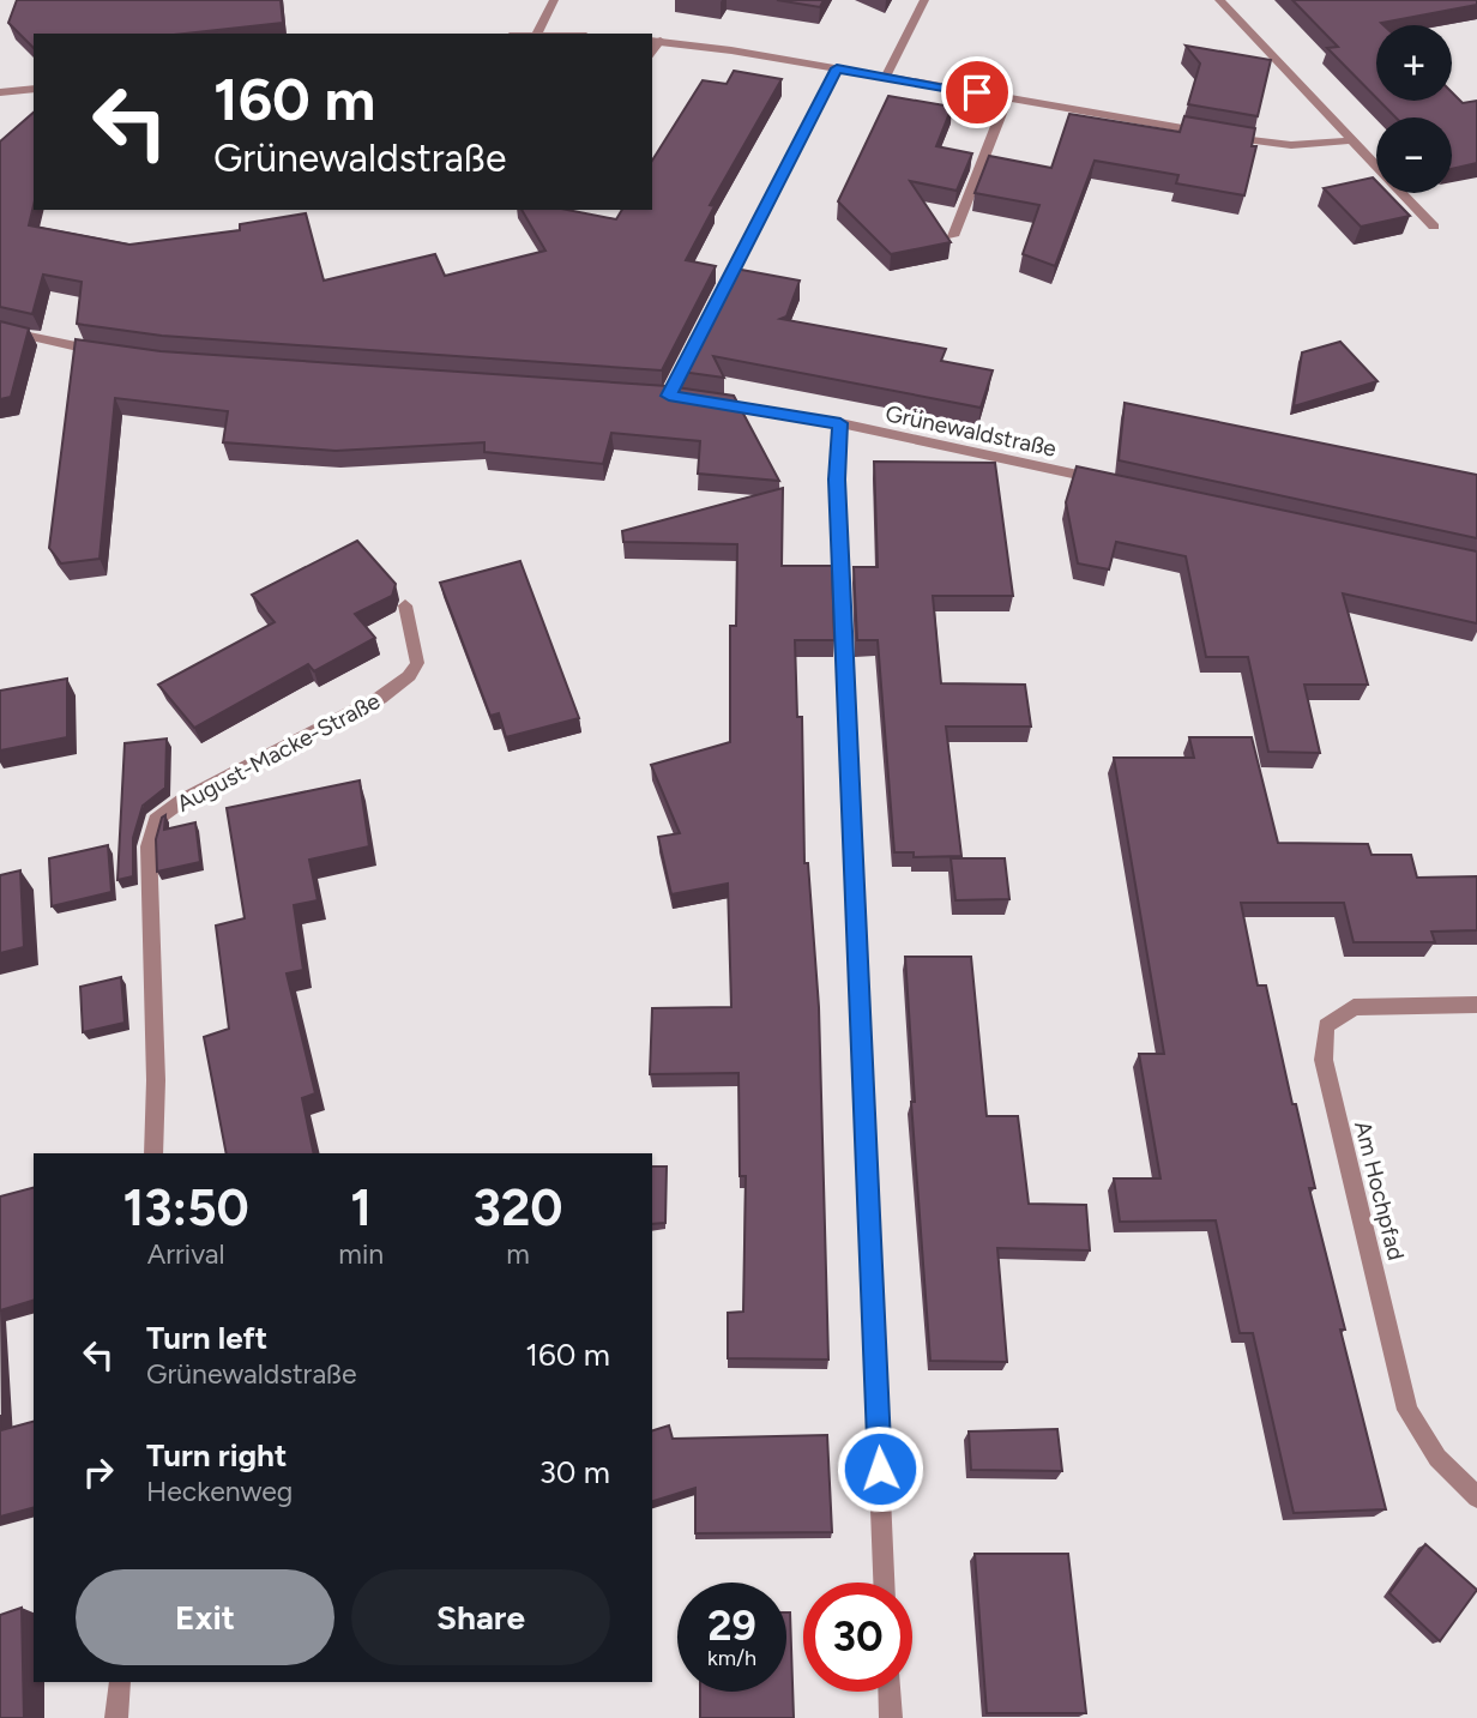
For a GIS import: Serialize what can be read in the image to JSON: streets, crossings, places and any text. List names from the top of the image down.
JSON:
{
  "streets": {
    "street": ["Grünewaldstraße", "August-Macke-Straße", "Am Hochpfad"]
  },
  "page": {
    "map_buttons": ["+", "−"],
    "turn": ["160 m", "Grünewaldstraße"],
    "eta": [
      "13:50",
      "Arrival",
      "1",
      "min",
      "320",
      "m"
    ],
    "list": [
      {
        "name": "Turn left",
        "note": "Grünewaldstraße",
        "value": "160 m"
      },
      {
        "name": "Turn right",
        "note": "Heckenweg",
        "value": "30 m"
      }
    ],
    "buttons": ["Exit", "Share"],
    "speed": "29 km/h",
    "limit": "30"
  }
}
